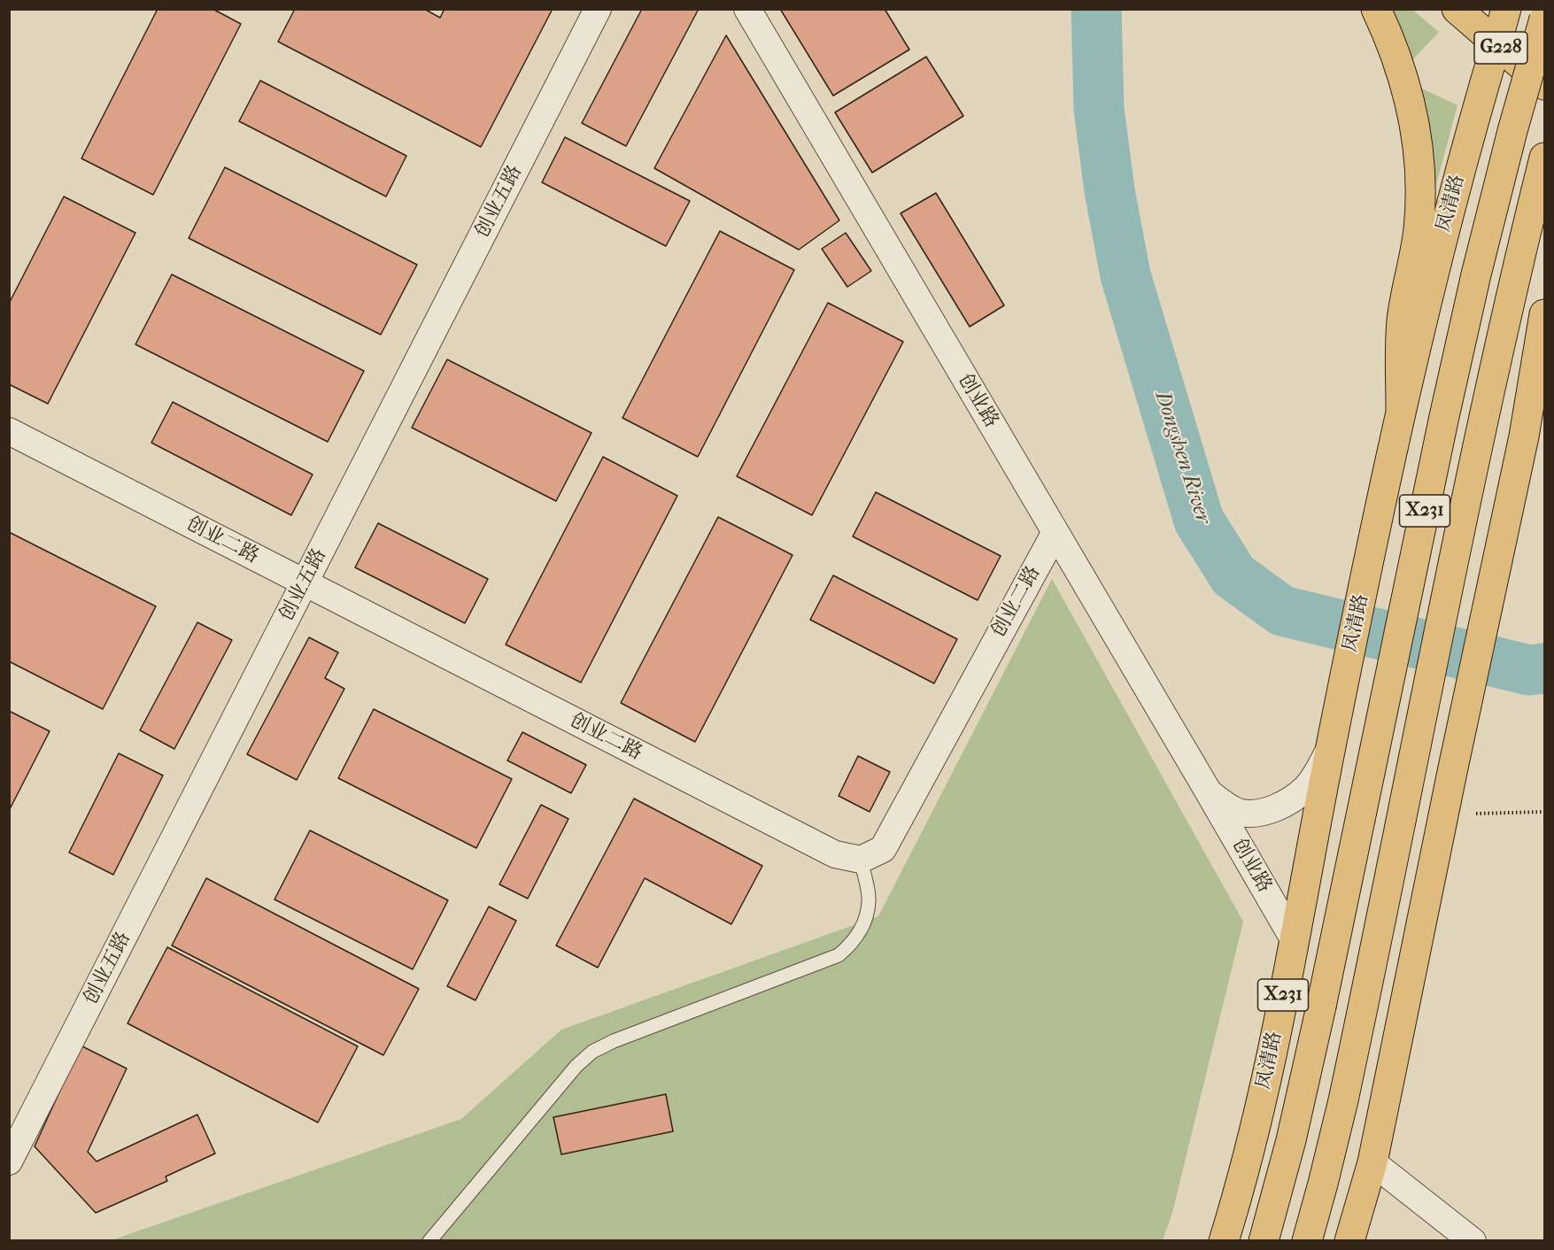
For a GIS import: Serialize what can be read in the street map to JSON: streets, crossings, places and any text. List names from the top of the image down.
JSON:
{
  "streets": {
    "main road": ["G228", "凤清路", "X231"],
    "street": ["创业五路", "创业路", "创业二路"]
  },
  "crossings": [
    ["G228", "凤清路"],
    ["创业五路", "创业二路"],
    ["凤清路", "创业路"],
    ["创业路", "创业二路"]
  ],
  "water": ["Dongshen River"]
}
